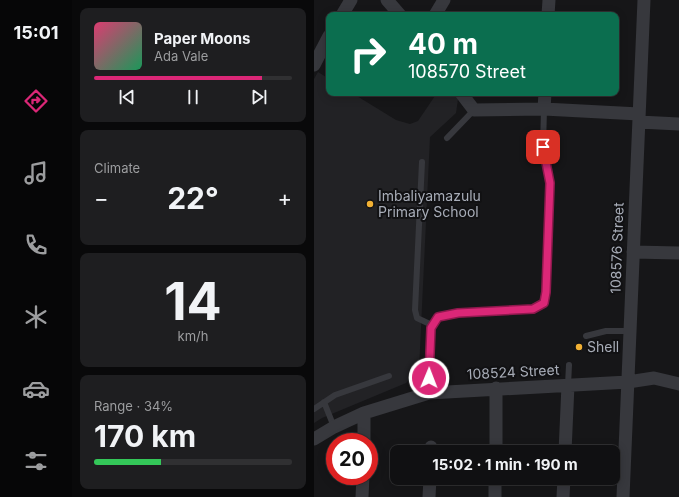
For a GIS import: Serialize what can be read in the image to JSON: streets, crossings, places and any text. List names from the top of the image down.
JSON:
{
  "streets": {
    "street": ["108576 Street", "108524 Street"]
  },
  "crossings": [
    ["108576 Street", "108524 Street"]
  ],
  "places": ["Imbaliyamazulu Primary School", "Shell"],
  "page": {
    "tabs": "15:01",
    "turn": ["40 m", "108570 Street"],
    "song": ["Paper Moons", "Ada Vale"],
    "tile": [
      "Climate",
      ["14", "km/h"],
      ["Range · 34%", "170 km"]
    ],
    "heat": ["−", "22°", "+"],
    "limit": "20",
    "trip": "15:02 · 1 min · 190 m"
  }
}
